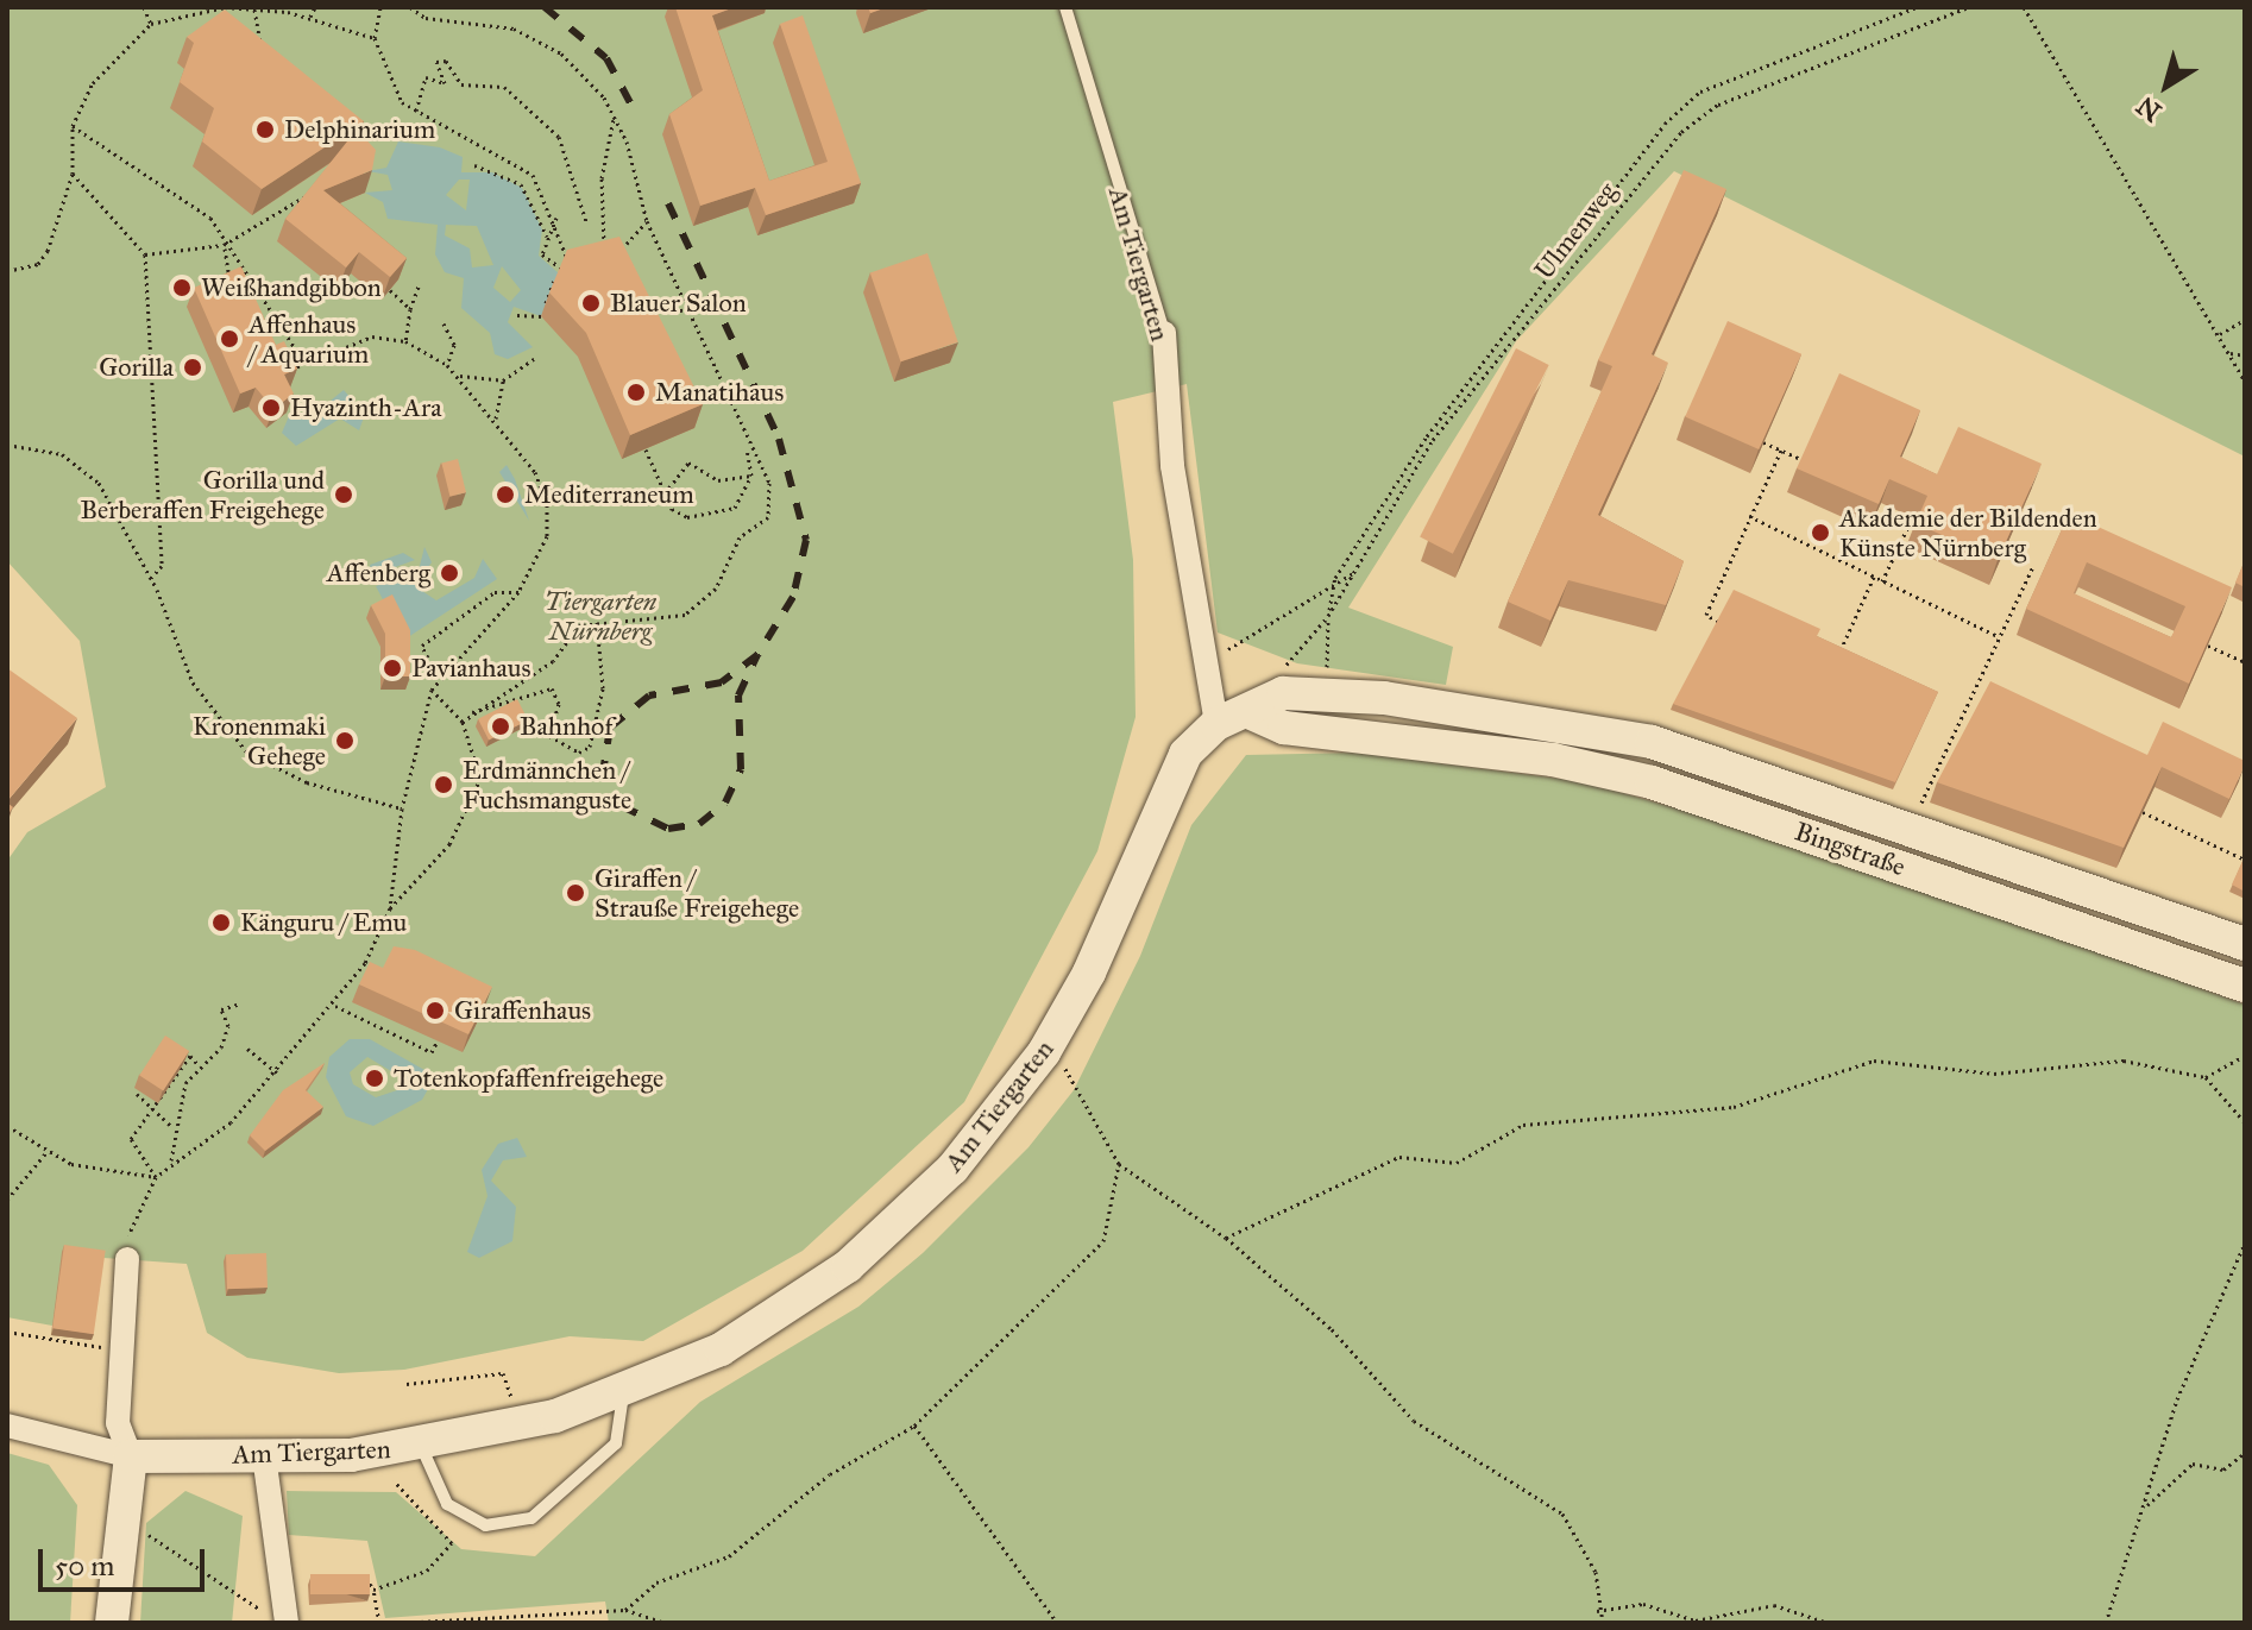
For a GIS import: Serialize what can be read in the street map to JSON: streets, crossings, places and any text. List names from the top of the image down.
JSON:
{
  "streets": {
    "street": ["Am Tiergarten", "Bingstraße"],
    "path": ["Ulmenweg"]
  },
  "crossings": [
    ["Ulmenweg", "Bingstraße"],
    ["Am Tiergarten", "Bingstraße"]
  ],
  "parks": ["Tiergarten Nürnberg"],
  "places": [
    "Delphinarium",
    "Weißhandgibbon",
    "Blauer Salon",
    "Affenhaus / Aquarium",
    "Gorilla",
    "Manatihaus",
    "Hyazinth-Ara",
    "Gorilla und Berberaffen Freigehege",
    "Mediterraneum",
    "Akademie der Bildenden Künste Nürnberg",
    "Affenberg",
    "Pavianhaus",
    "Bahnhof",
    "Kronenmaki Gehege",
    "Erdmännchen / Fuchsmanguste",
    "Giraffen / Strauße Freigehege",
    "Känguru / Emu",
    "Giraffenhaus",
    "Totenkopfaffenfreigehege"
  ],
  "scale_bar": "50 m",
  "north": "bottom left"
}
